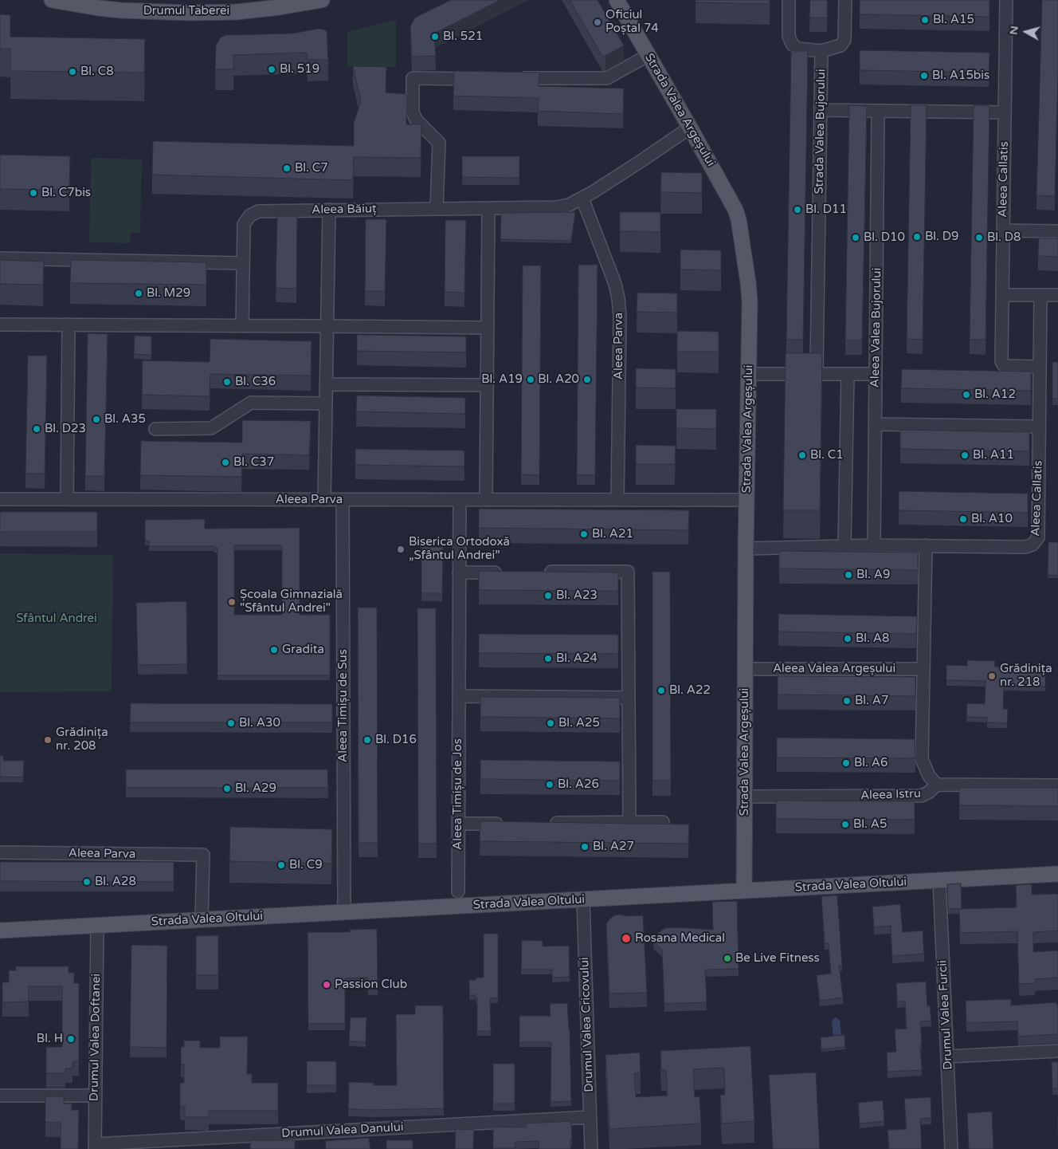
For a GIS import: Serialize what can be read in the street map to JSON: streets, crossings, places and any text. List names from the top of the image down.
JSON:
{
  "streets": {
    "main road": ["Drumul Taberei", "Strada Valea Argeșului", "Strada Valea Oltului"],
    "street": [
      "Strada Valea Bujorului",
      "Aleea Callatis",
      "Aleea Băiuț",
      "Aleea Valea Bujorului",
      "Aleea Parva",
      "Aleea Valea Argeșului",
      "Aleea Timișu de Sus",
      "Aleea Timișu de Jos",
      "Aleea Istru",
      "Drumul Valea Furcii",
      "Drumul Valea Cricovului",
      "Drumul Valea Doftanei",
      "Drumul Valea Danului"
    ]
  },
  "crossings": [
    ["Strada Valea Argeșului", "Aleea Callatis"],
    ["Strada Valea Argeșului", "Aleea Băiuț"],
    ["Strada Valea Argeșului", "Aleea Parva"],
    ["Strada Valea Argeșului", "Aleea Valea Argeșului"],
    ["Strada Valea Argeșului", "Aleea Istru"],
    ["Strada Valea Argeșului", "Strada Valea Oltului"],
    ["Aleea Callatis", "Aleea Valea Bujorului"],
    ["Aleea Băiuț", "Aleea Parva"],
    ["Aleea Parva", "Aleea Timișu de Sus"],
    ["Aleea Parva", "Aleea Timișu de Jos"],
    ["Aleea Parva", "Strada Valea Oltului"],
    ["Aleea Timișu de Sus", "Strada Valea Oltului"],
    ["Strada Valea Oltului", "Drumul Valea Furcii"],
    ["Strada Valea Oltului", "Drumul Valea Cricovului"],
    ["Strada Valea Oltului", "Drumul Valea Doftanei"],
    ["Drumul Valea Cricovului", "Drumul Valea Danului"],
    ["Drumul Valea Doftanei", "Drumul Valea Danului"]
  ],
  "parks": ["Sfântul Andrei"],
  "places": [
    "Bl. A15",
    "Oficiul Poștal 74",
    "Bl. 521",
    "Bl. 519",
    "Bl. C8",
    "Bl. A15bis",
    "Bl. C7",
    "Bl. C7bis",
    "Bl. D11",
    "Bl. D9",
    "Bl. D10",
    "Bl. D8",
    "Bl. M29",
    "Bl. A19",
    "Bl. A20",
    "Bl. C36",
    "Bl. A12",
    "Bl. A35",
    "Bl. D23",
    "Bl. C1",
    "Bl. A11",
    "Bl. C37",
    "Bl. A10",
    "Bl. A21",
    "Biserica Ortodoxă „Sfântul Andrei”",
    "Bl. A9",
    "Bl. A23",
    "Școala Gimnazială \"Sfântul Andrei\"",
    "Bl. A8",
    "Gradita",
    "Bl. A24",
    "Grădinița nr. 218",
    "Bl. A22",
    "Bl. A7",
    "Bl. A30",
    "Bl. A25",
    "Grădinița nr. 208",
    "Bl. D16",
    "Bl. A6",
    "Bl. A26",
    "Bl. A29",
    "Bl. A5",
    "Bl. A27",
    "Bl. C9",
    "Bl. A28",
    "Rosana Medical",
    "Be Live Fitness",
    "Passion Club",
    "Bl. H"
  ],
  "north": "left"
}
